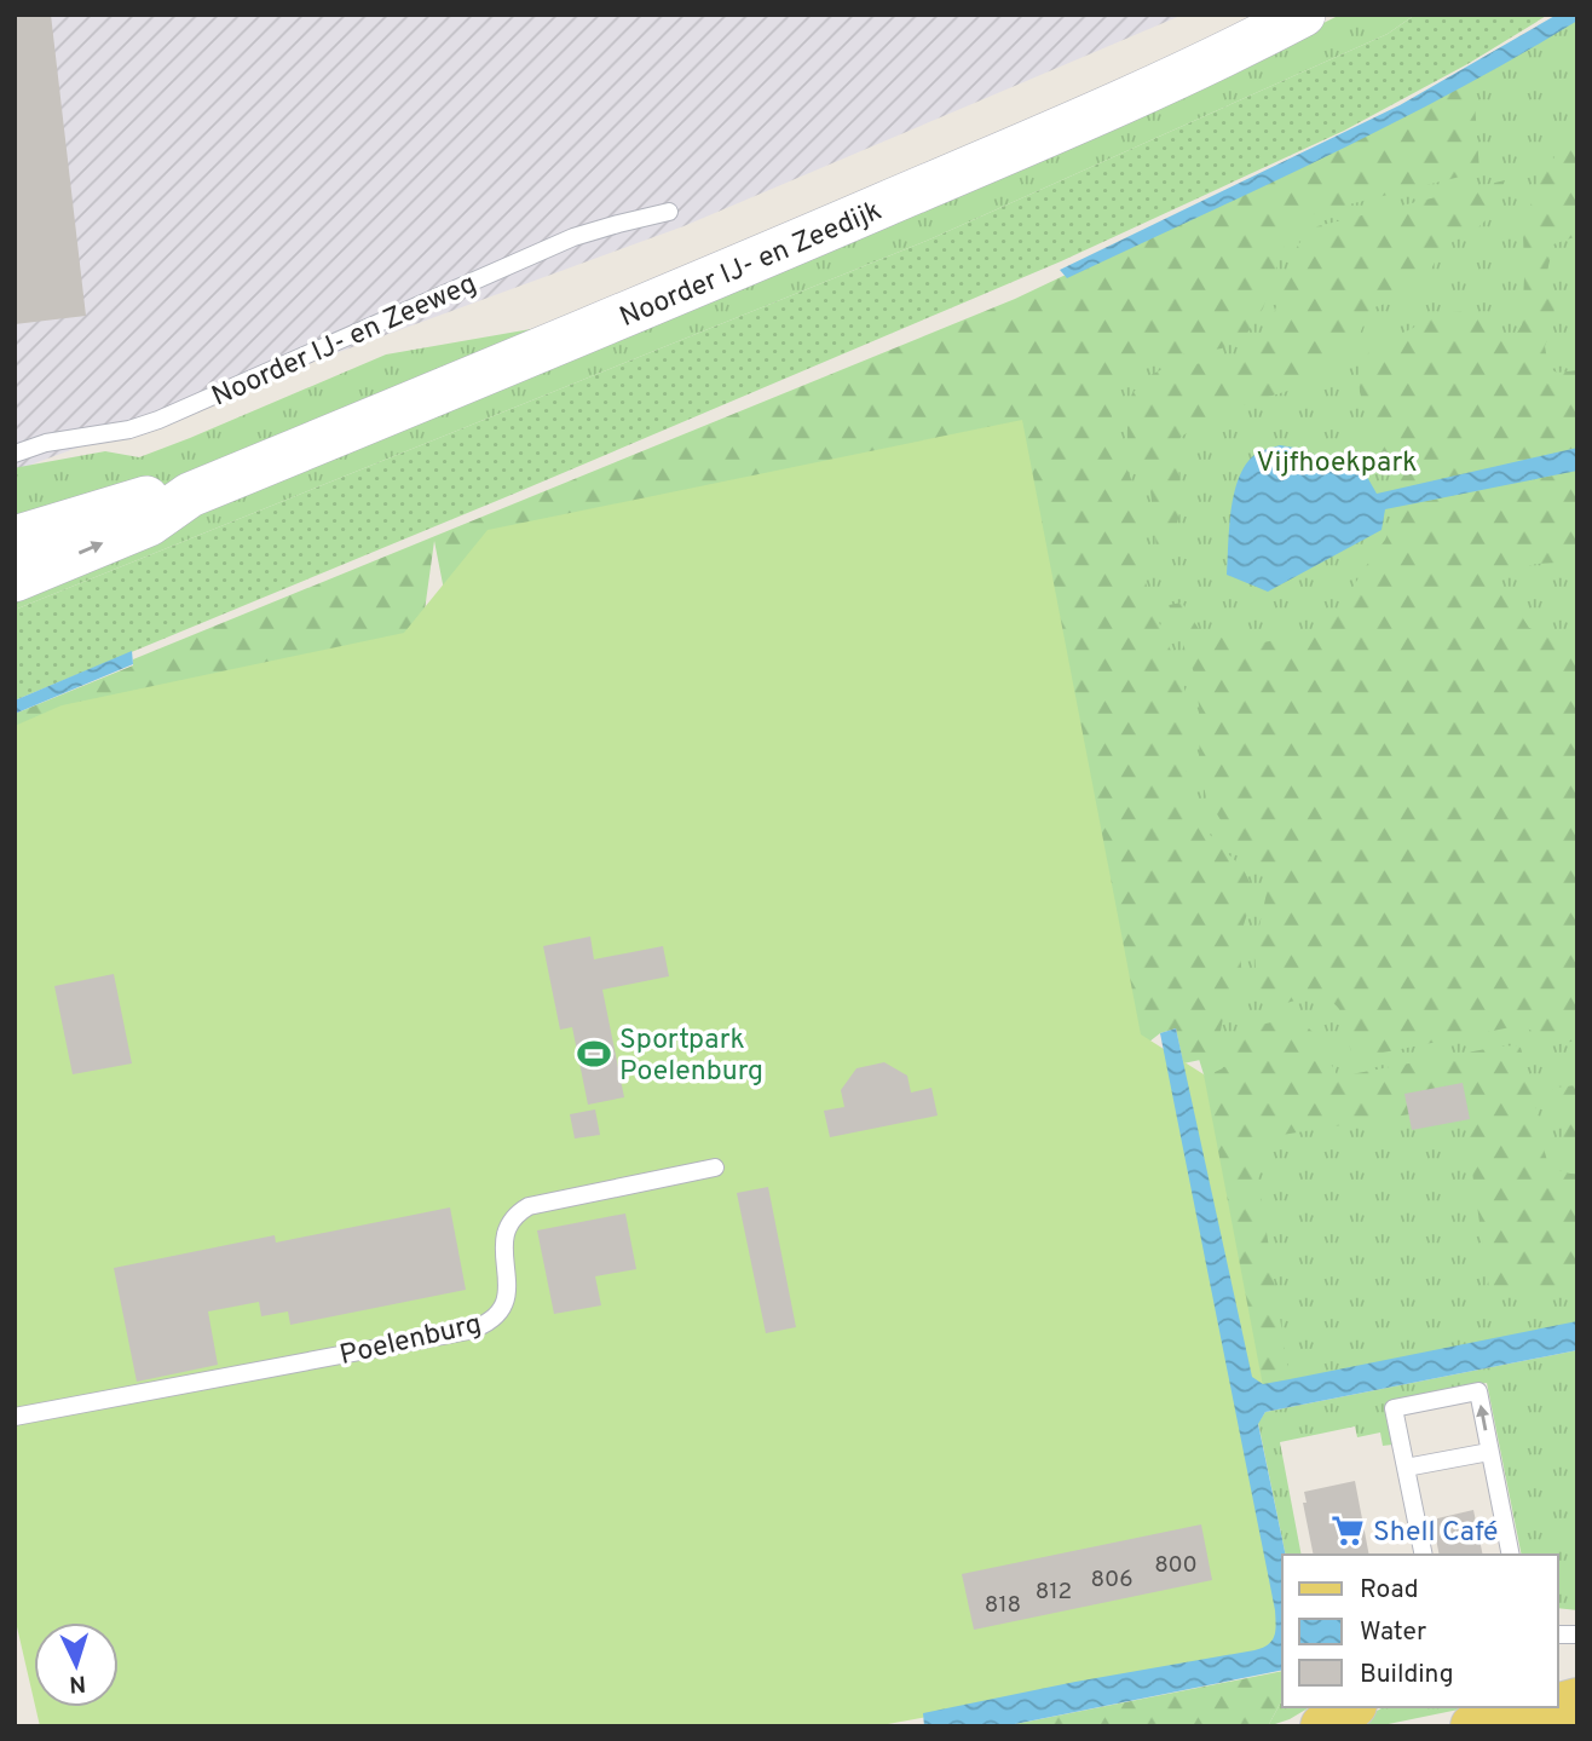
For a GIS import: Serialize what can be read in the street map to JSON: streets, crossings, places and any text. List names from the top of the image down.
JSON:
{
  "streets": {
    "street": ["Noorder IJ- en Zeedijk"],
    "lane": ["Noorder IJ- en Zeeweg", "Poelenburg"]
  },
  "parks": ["Vijfhoekpark"],
  "places": {
    "sports": ["Sportpark Poelenburg"],
    "supermarket": ["Shell Café"]
  },
  "house_numbers": [
    "800",
    "806",
    "812",
    "818"
  ],
  "legend": ["Road", "Water", "Building"],
  "north": "bottom"
}
